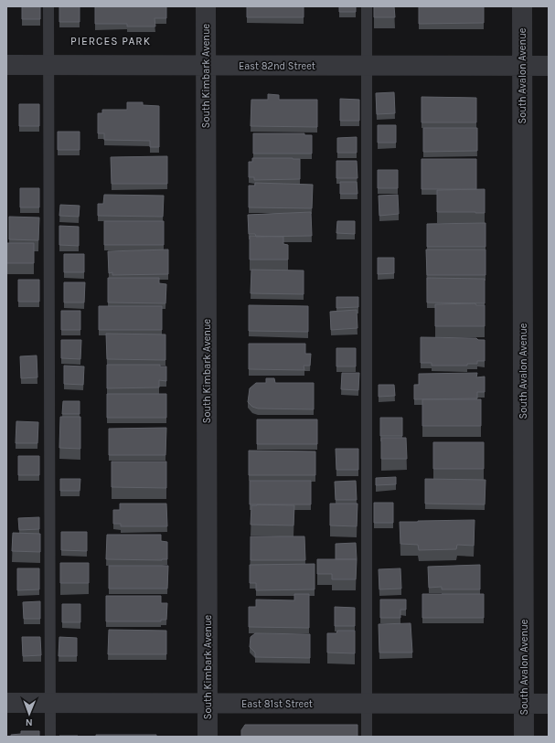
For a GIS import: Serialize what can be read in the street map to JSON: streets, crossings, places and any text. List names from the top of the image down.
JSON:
{
  "streets": {
    "street": [
      "East 82nd Street",
      "South Kimbark Avenue",
      "South Avalon Avenue",
      "East 81st Street"
    ]
  },
  "crossings": [
    ["East 82nd Street", "South Kimbark Avenue"],
    ["East 82nd Street", "South Avalon Avenue"],
    ["South Kimbark Avenue", "East 81st Street"],
    ["South Avalon Avenue", "East 81st Street"]
  ],
  "districts": ["PIERCES PARK"],
  "north": "bottom"
}
